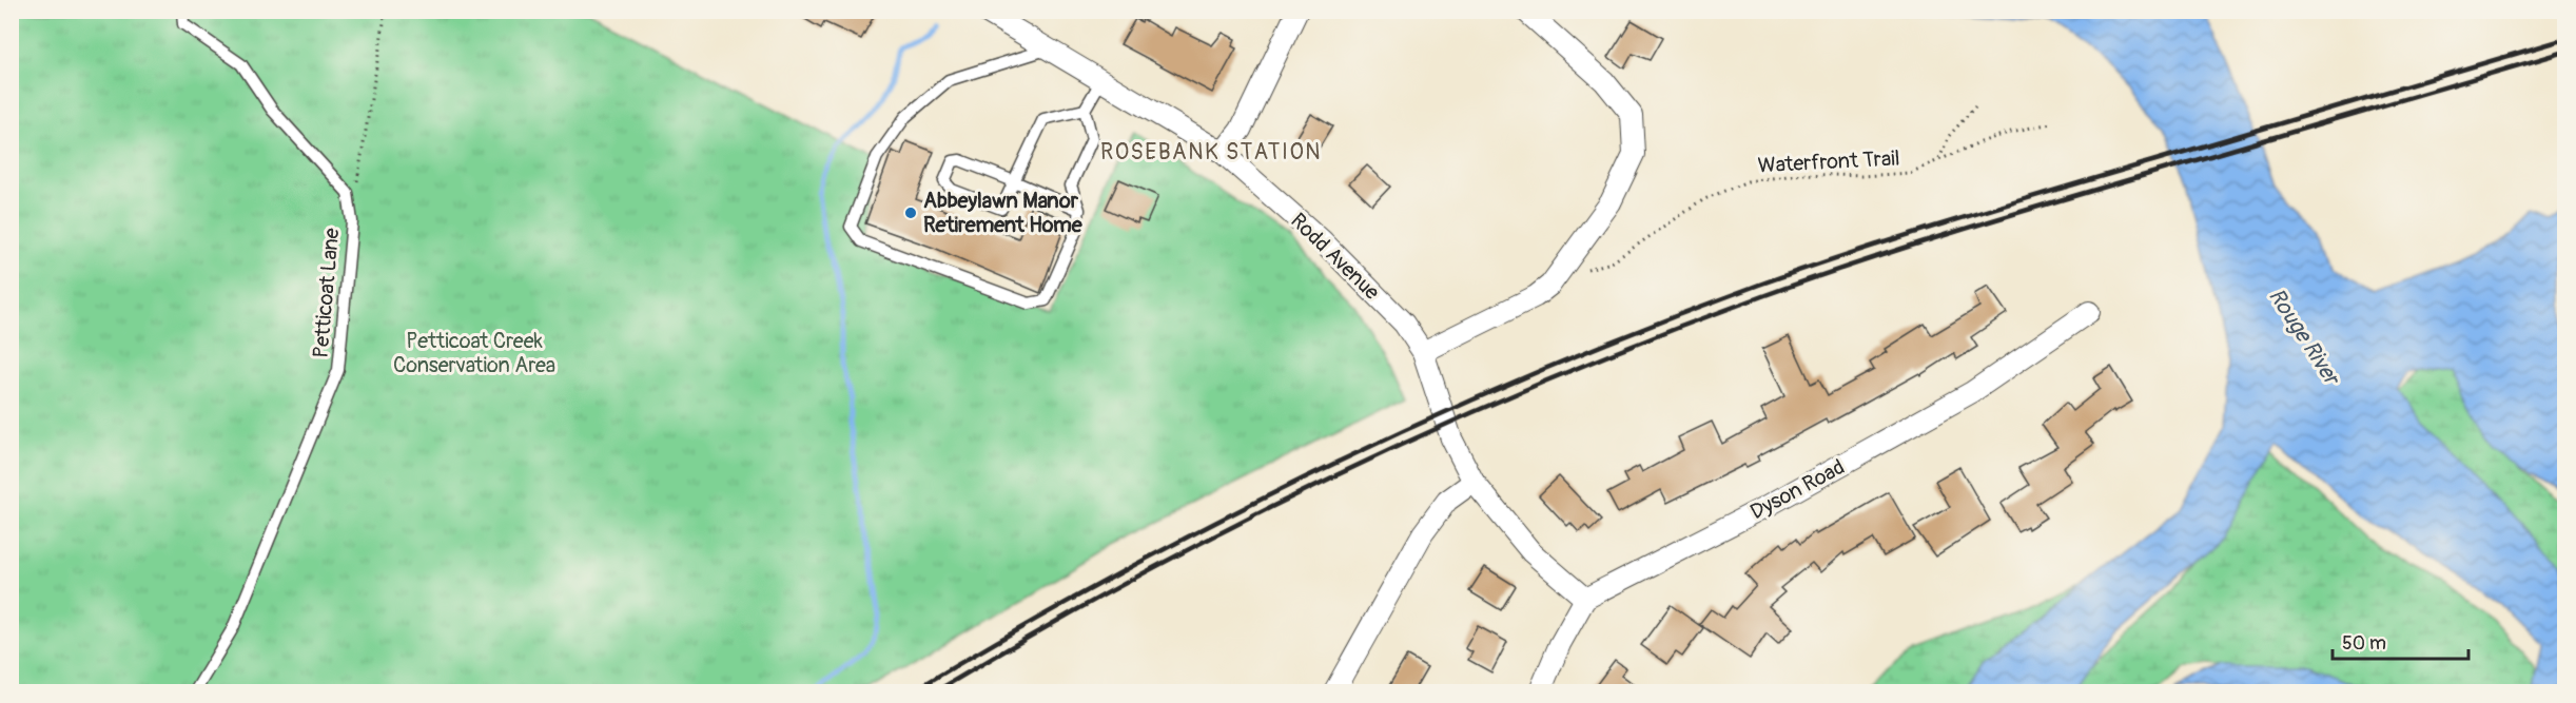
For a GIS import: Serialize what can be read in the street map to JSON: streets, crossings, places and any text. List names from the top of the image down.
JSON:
{
  "streets": {
    "street": ["Rodd Avenue", "Dyson Road"],
    "lane": ["Petticoat Lane"],
    "path": ["Waterfront Trail"]
  },
  "crossings": [
    ["Rodd Avenue", "Dyson Road"]
  ],
  "districts": ["ROSEBANK STATION"],
  "water": ["Rouge River"],
  "parks": ["Petticoat Creek Conservation Area"],
  "places": ["Abbeylawn Manor Retirement Home"],
  "scale_bar": "50 m"
}
